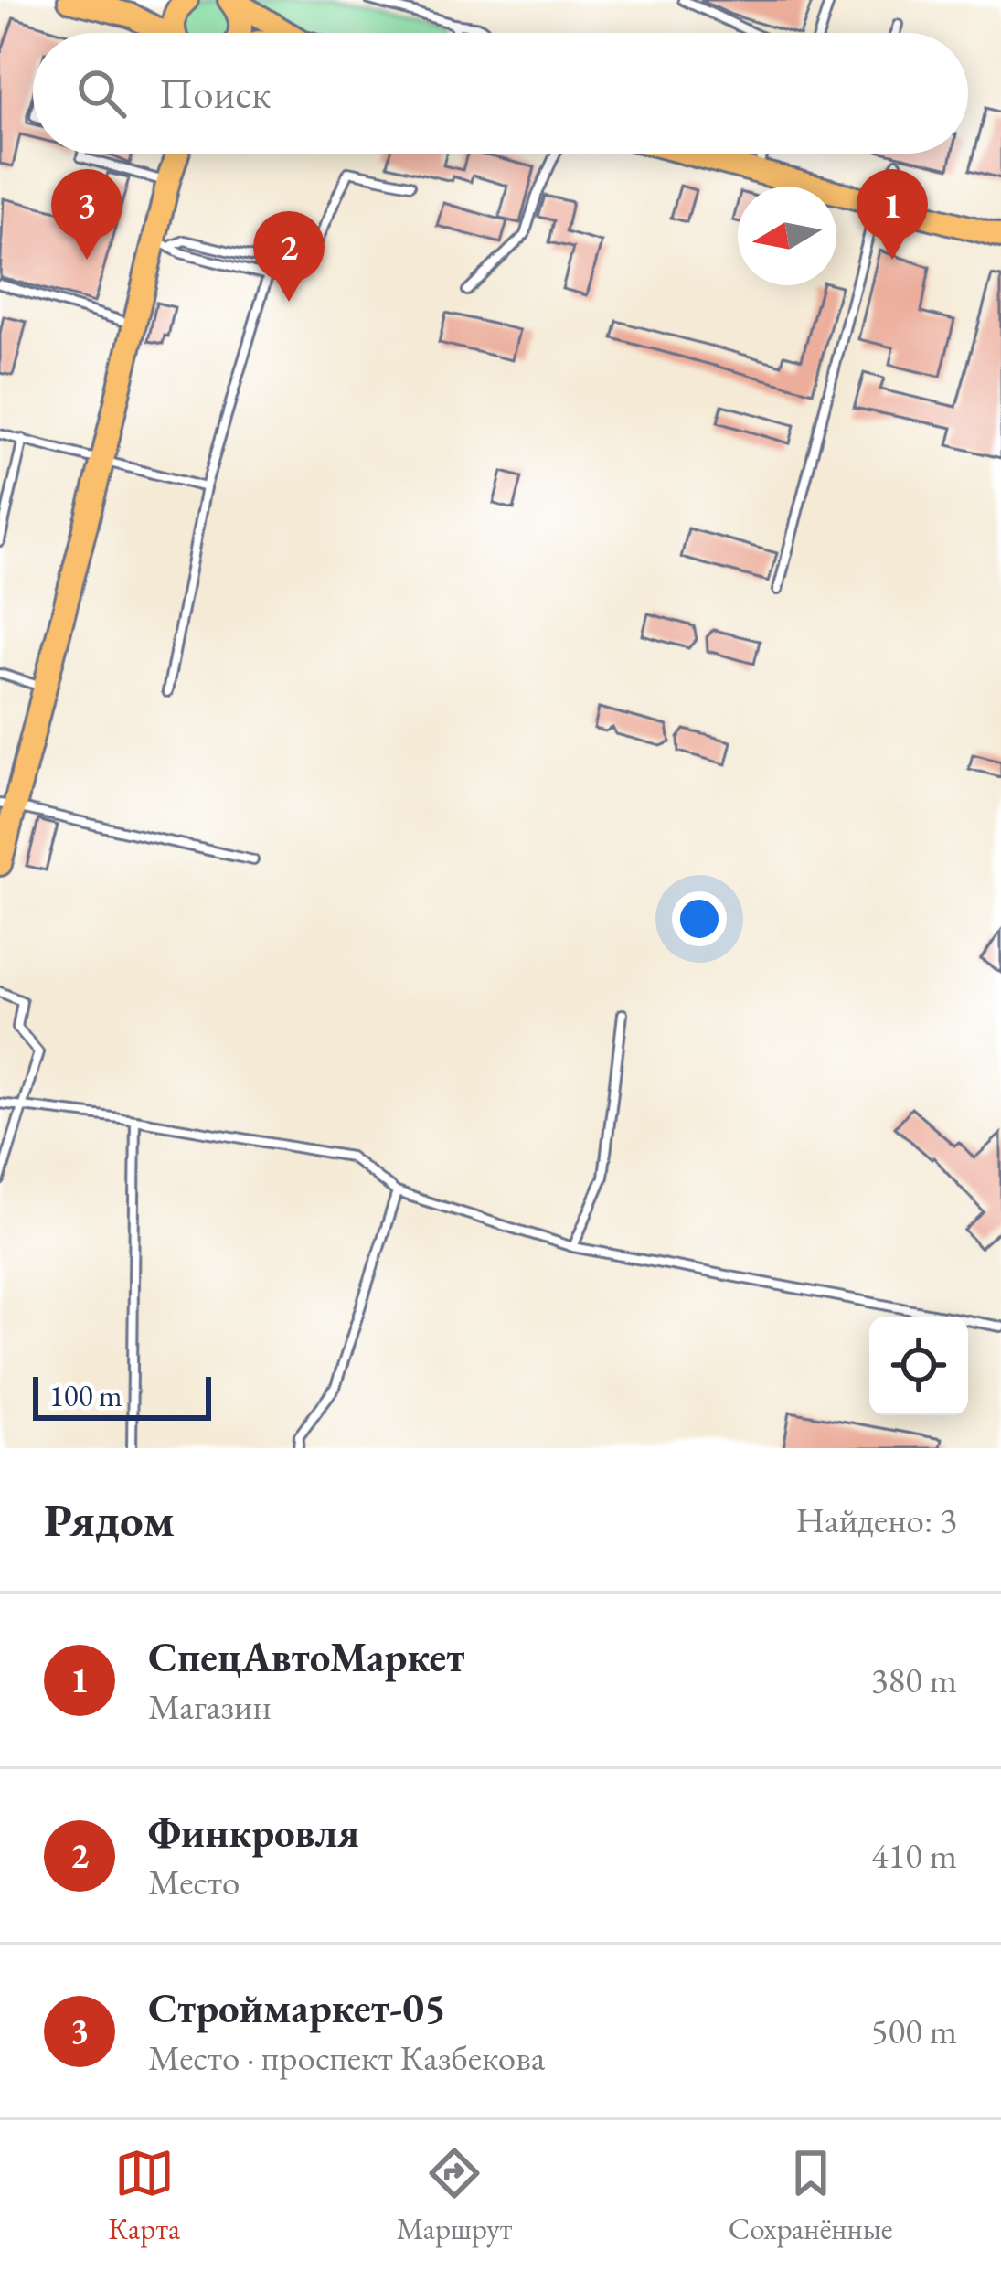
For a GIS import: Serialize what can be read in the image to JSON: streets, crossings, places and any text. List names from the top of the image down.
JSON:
{
  "scale_bar": "100 m",
  "north": "left",
  "page": {
    "search": "Поиск",
    "pins": ["1", "3", "2"],
    "scale": "100 m",
    "heading": ["Рядом", "Найдено: 3"],
    "list": [
      {
        "mark": "1",
        "name": "СпецАвтоМаркет",
        "note": "Магазин",
        "value": "380 m"
      },
      {
        "mark": "2",
        "name": "Финкровля",
        "note": "Место",
        "value": "410 m"
      },
      {
        "mark": "3",
        "name": "Строймаркет-05",
        "note": "Место · проспект Казбекова",
        "value": "500 m"
      }
    ],
    "nav": ["Карта", "Маршрут", "Сохранённые"]
  }
}
